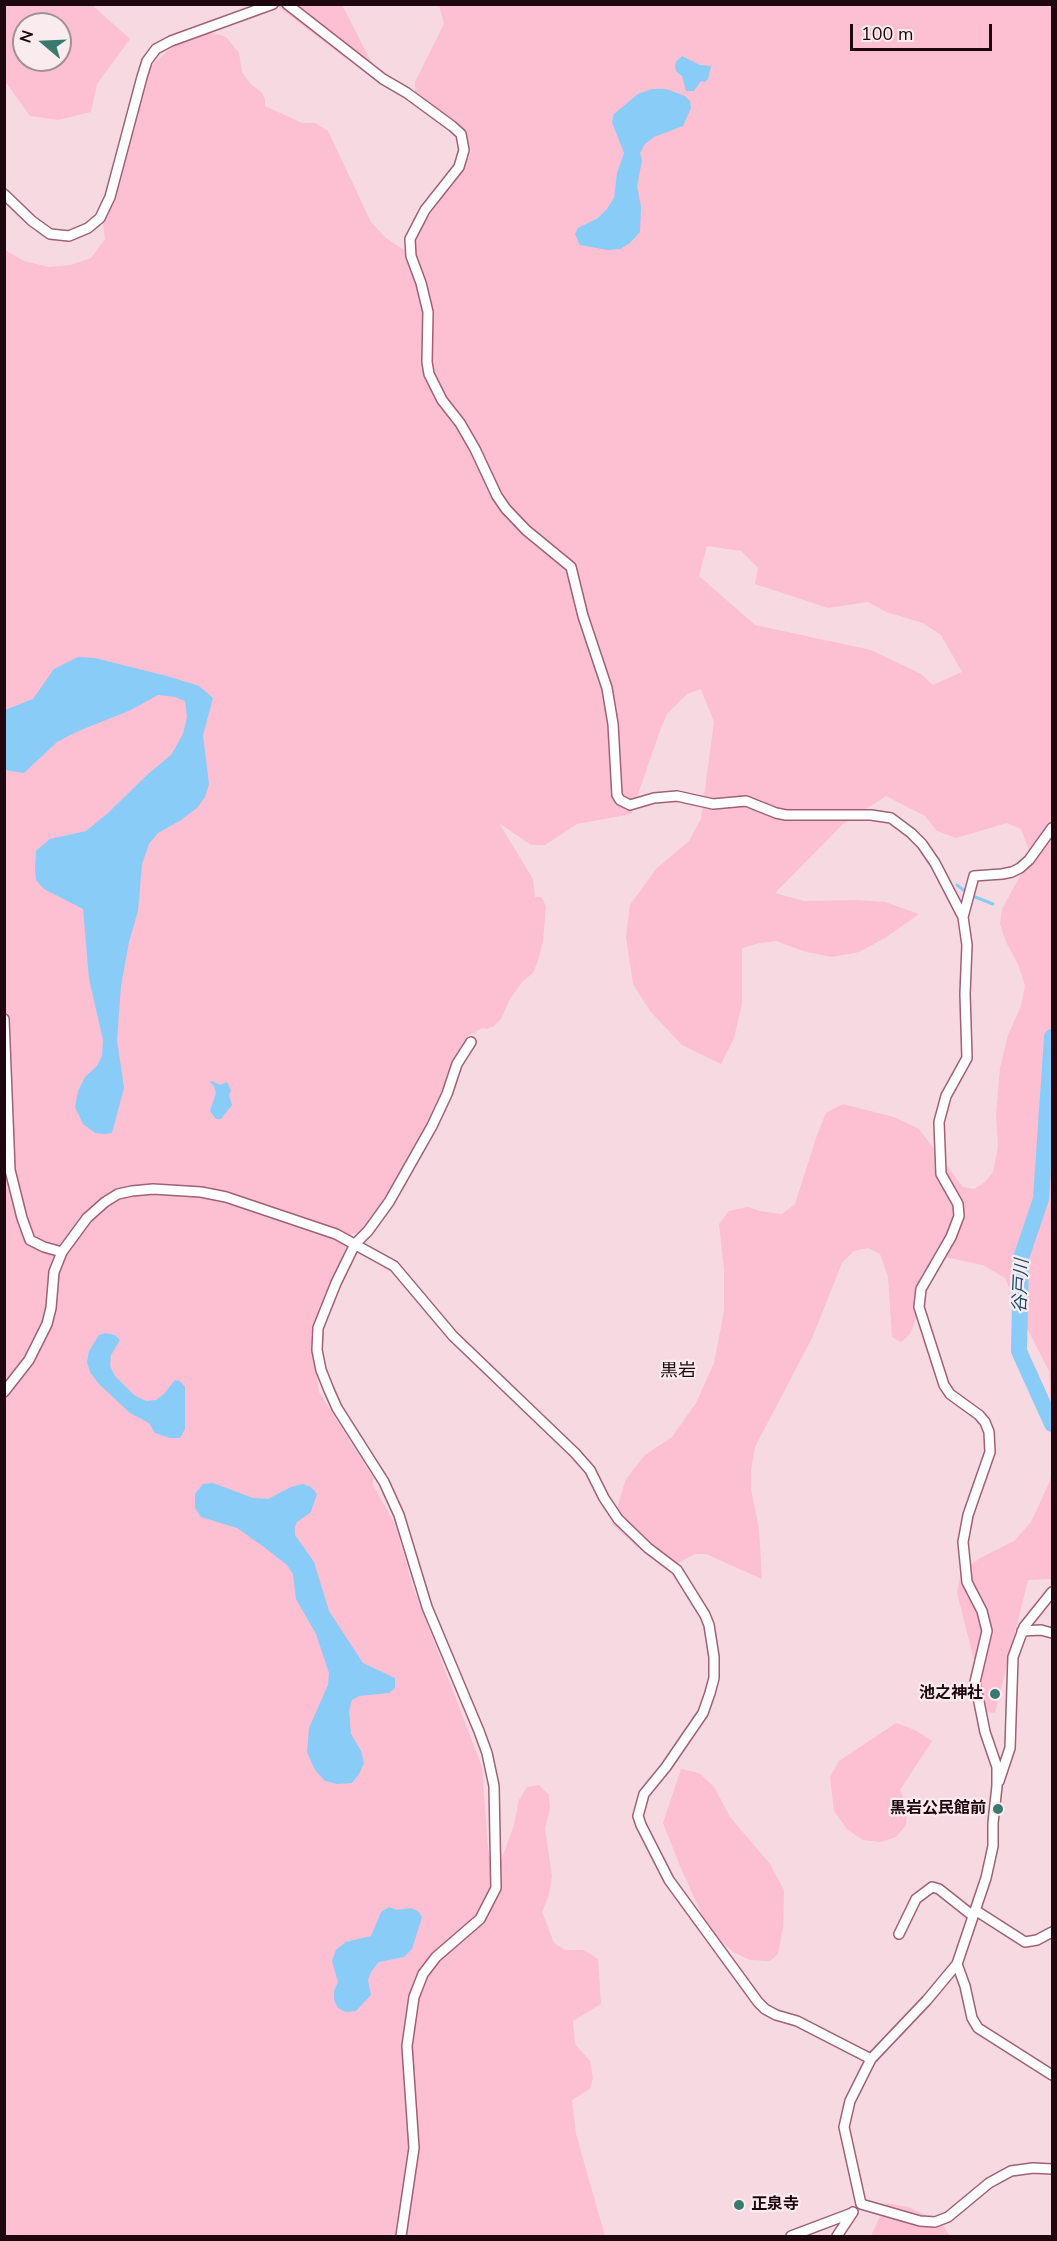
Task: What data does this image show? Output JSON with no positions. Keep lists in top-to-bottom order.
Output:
{
  "districts": ["黒岩"],
  "water": ["谷戸川"],
  "places": ["池之神社", "黒岩公民館前", "正泉寺"],
  "scale_bar": "100 m",
  "north": "left"
}
